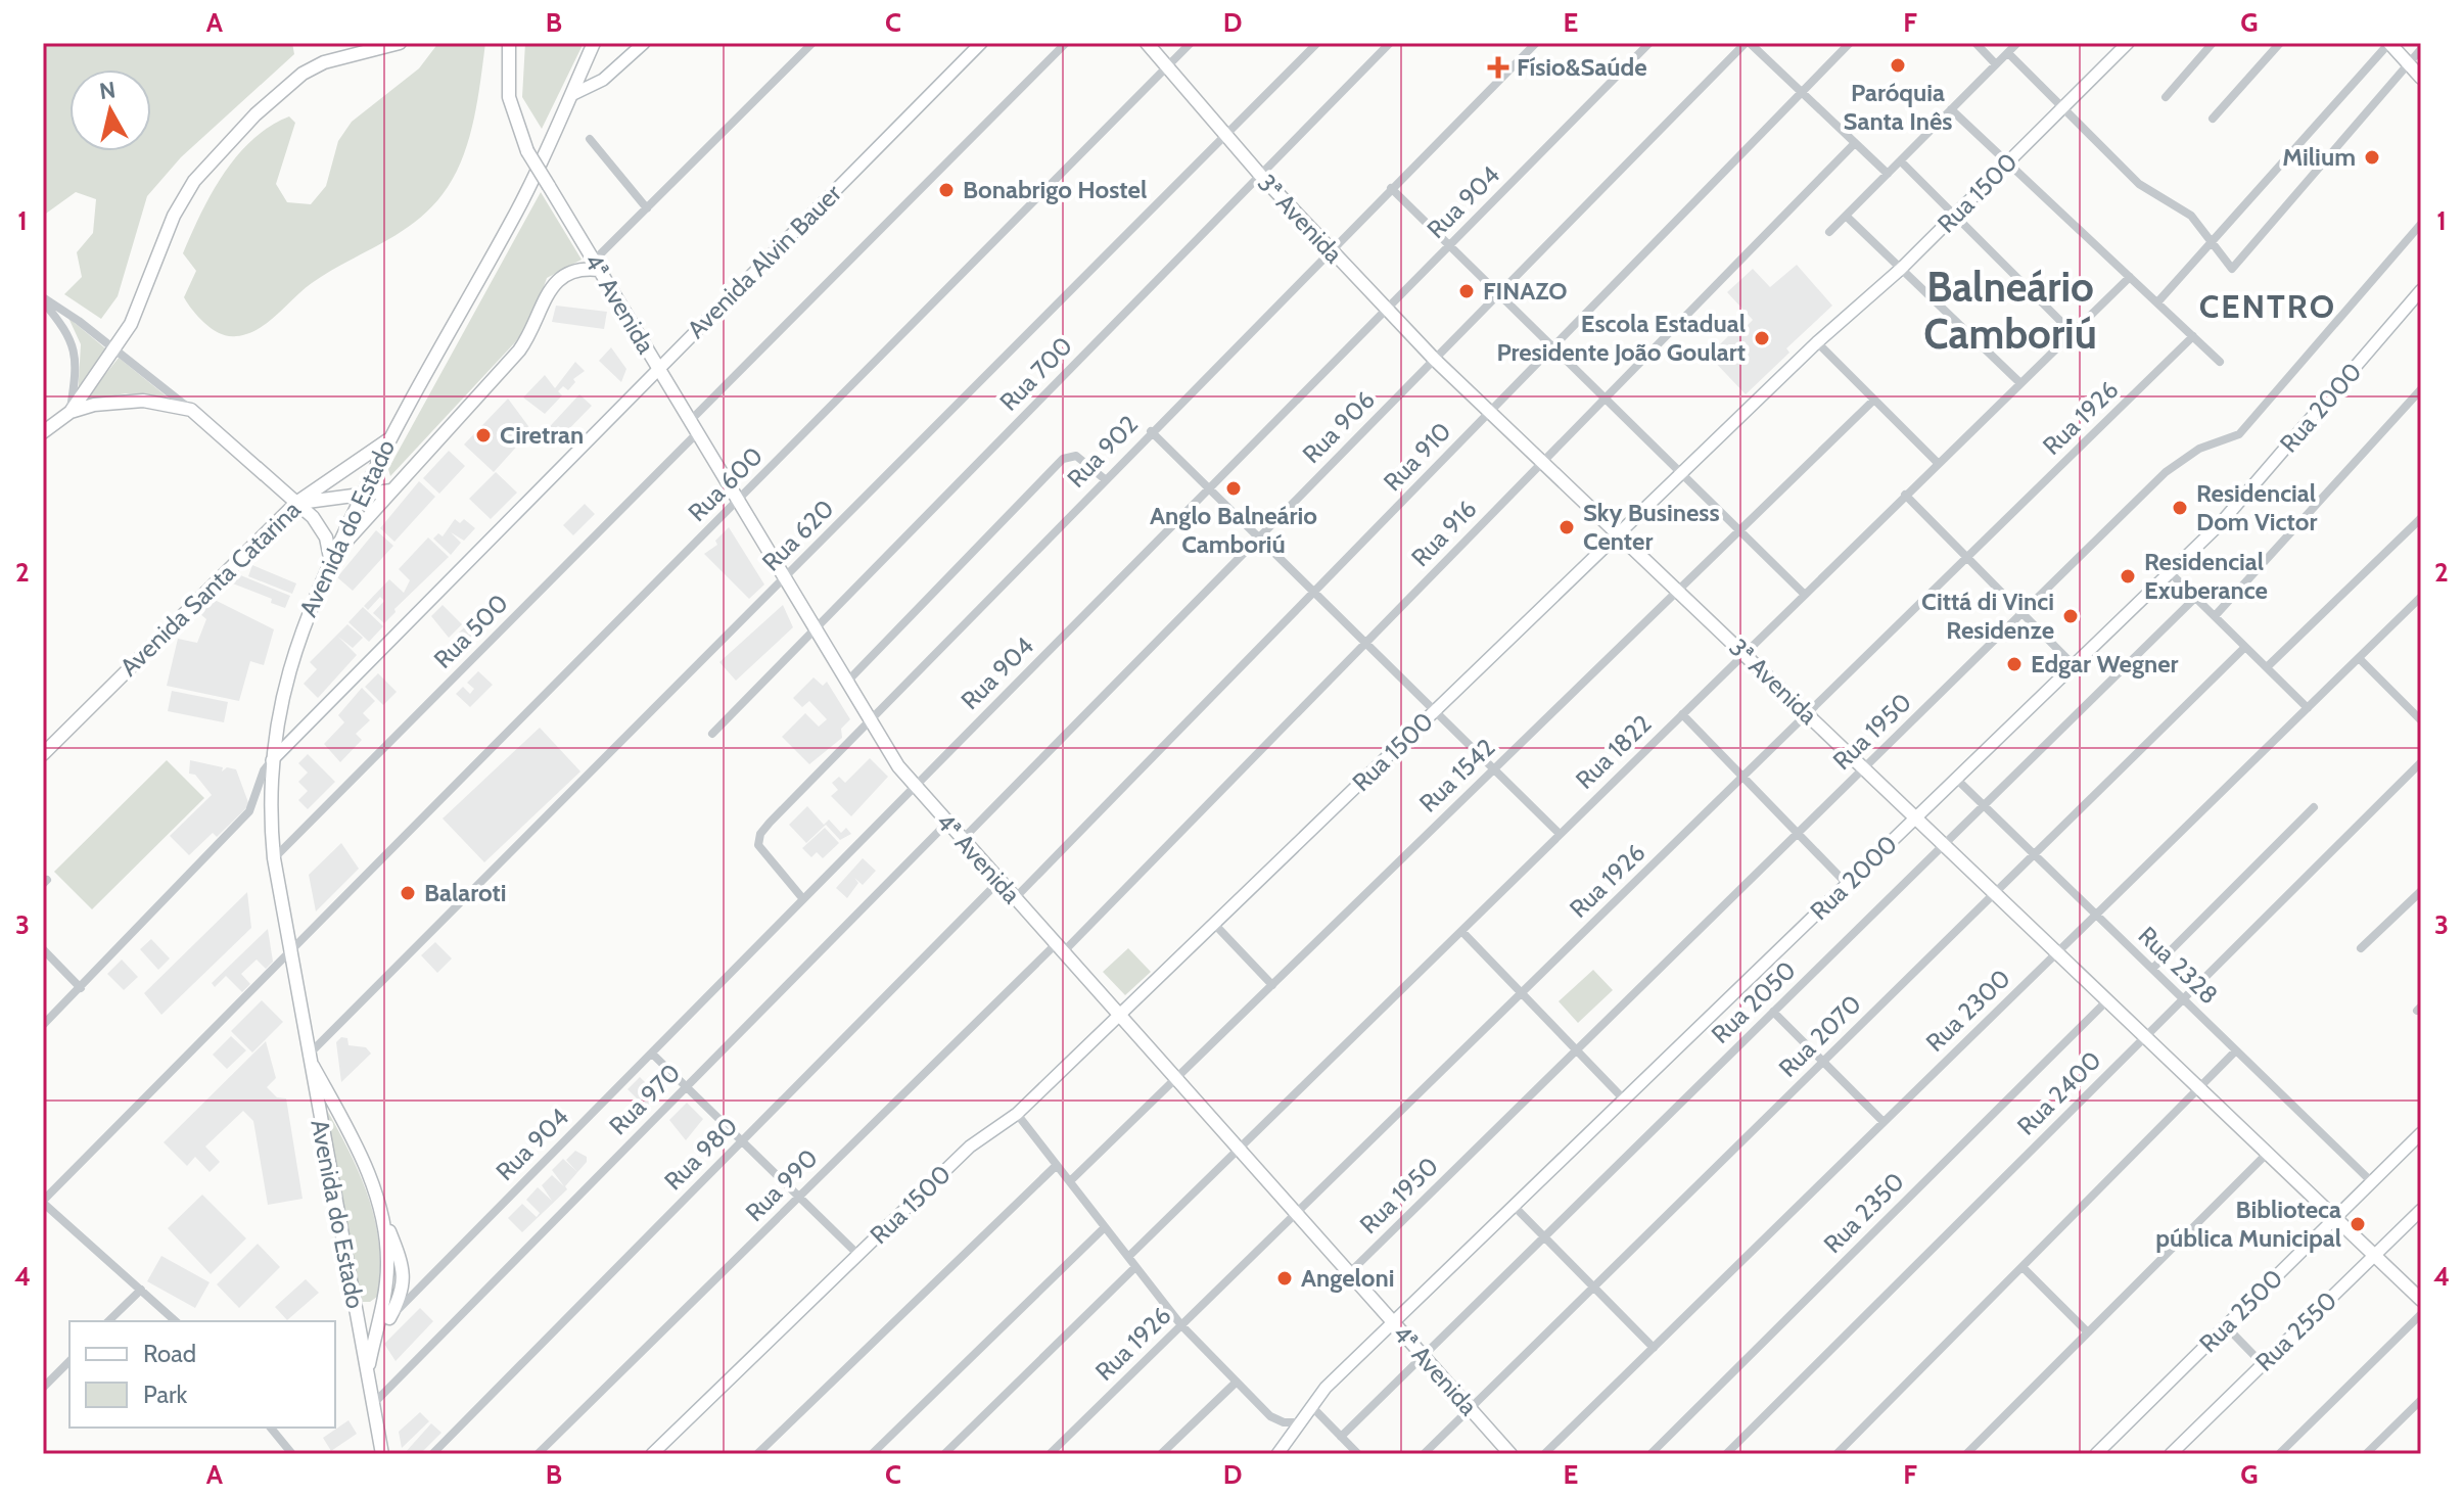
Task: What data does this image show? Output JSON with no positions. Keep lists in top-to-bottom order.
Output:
{
  "streets": {
    "main road": [
      "Rua 1500",
      "3ª Avenida",
      "Avenida Alvin Bauer",
      "4ª Avenida",
      "Rua 2000",
      "Avenida do Estado",
      "Avenida Santa Catarina",
      "Rua 2500",
      "Rua 2550"
    ],
    "street": [
      "Rua 904",
      "Rua 700",
      "Rua 1926",
      "Rua 906",
      "Rua 902",
      "Rua 910",
      "Rua 600",
      "Rua 916",
      "Rua 620",
      "Rua 500",
      "Rua 1950",
      "Rua 1822",
      "Rua 1542",
      "Rua 2328",
      "Rua 2050",
      "Rua 2300",
      "Rua 2070",
      "Rua 2400",
      "Rua 970",
      "Rua 980",
      "Rua 990",
      "Rua 2350"
    ]
  },
  "crossings": [
    ["Rua 1500", "3ª Avenida"],
    ["Rua 1500", "4ª Avenida"],
    ["Rua 904", "3ª Avenida"],
    ["Rua 904", "4ª Avenida"],
    ["Rua 904", "Rua 902"],
    ["Rua 904", "Avenida do Estado"],
    ["3ª Avenida", "Rua 700"],
    ["3ª Avenida", "Rua 2000"],
    ["3ª Avenida", "Rua 1926"],
    ["3ª Avenida", "Rua 906"],
    ["3ª Avenida", "Rua 902"],
    ["3ª Avenida", "Rua 910"],
    ["3ª Avenida", "Rua 600"],
    ["3ª Avenida", "Rua 916"],
    ["3ª Avenida", "Rua 620"],
    ["3ª Avenida", "Rua 1950"],
    ["3ª Avenida", "Rua 1822"],
    ["3ª Avenida", "Rua 1542"],
    ["3ª Avenida", "Rua 2050"],
    ["3ª Avenida", "Rua 2300"],
    ["3ª Avenida", "Rua 2070"],
    ["3ª Avenida", "Rua 2400"],
    ["3ª Avenida", "Rua 2350"],
    ["3ª Avenida", "Rua 2500"],
    ["3ª Avenida", "Rua 2550"],
    ["Avenida Alvin Bauer", "4ª Avenida"],
    ["Avenida Alvin Bauer", "Avenida do Estado"],
    ["4ª Avenida", "Rua 700"],
    ["4ª Avenida", "Rua 2000"],
    ["4ª Avenida", "Rua 1926"],
    ["4ª Avenida", "Rua 906"],
    ["4ª Avenida", "Rua 902"],
    ["4ª Avenida", "Rua 910"],
    ["4ª Avenida", "Rua 600"],
    ["4ª Avenida", "Rua 916"],
    ["4ª Avenida", "Rua 620"],
    ["4ª Avenida", "Rua 500"],
    ["4ª Avenida", "Rua 1950"],
    ["4ª Avenida", "Rua 1822"],
    ["4ª Avenida", "Rua 1542"],
    ["4ª Avenida", "Rua 2050"],
    ["4ª Avenida", "Rua 2070"],
    ["4ª Avenida", "Rua 970"],
    ["4ª Avenida", "Rua 980"],
    ["4ª Avenida", "Rua 990"],
    ["Rua 2000", "Rua 2328"],
    ["Rua 600", "Avenida do Estado"],
    ["Avenida do Estado", "Rua 620"],
    ["Avenida do Estado", "Avenida Santa Catarina"],
    ["Avenida do Estado", "Rua 500"],
    ["Avenida do Estado", "Rua 970"],
    ["Rua 916", "Rua 990"],
    ["Rua 2328", "Rua 2050"],
    ["Rua 2328", "Rua 2300"],
    ["Rua 2328", "Rua 2070"],
    ["Rua 2328", "Rua 2400"],
    ["Rua 2328", "Rua 2500"]
  ],
  "districts": ["Balneário Camboriú", "CENTRO"],
  "places": {
    "other": [
      "Paróquia Santa Inês",
      "Milium",
      "Bonabrigo Hostel",
      "FINAZO",
      "Escola Estadual Presidente João Goulart",
      "Ciretran",
      "Anglo Balneário Camboriú",
      "Residencial Dom Victor",
      "Sky Business Center",
      "Residencial Exuberance",
      "Cittá di Vinci Residenze",
      "Edgar Wegner",
      "Balaroti",
      "Biblioteca pública Municipal",
      "Angeloni"
    ],
    "health": ["Físio&Saúde"]
  },
  "legend": ["Road", "Park"],
  "north": "top",
  "grid": {
    "columns": [
      "A",
      "B",
      "C",
      "D",
      "E",
      "F",
      "G"
    ],
    "rows": [
      "1",
      "2",
      "3",
      "4"
    ]
  }
}
